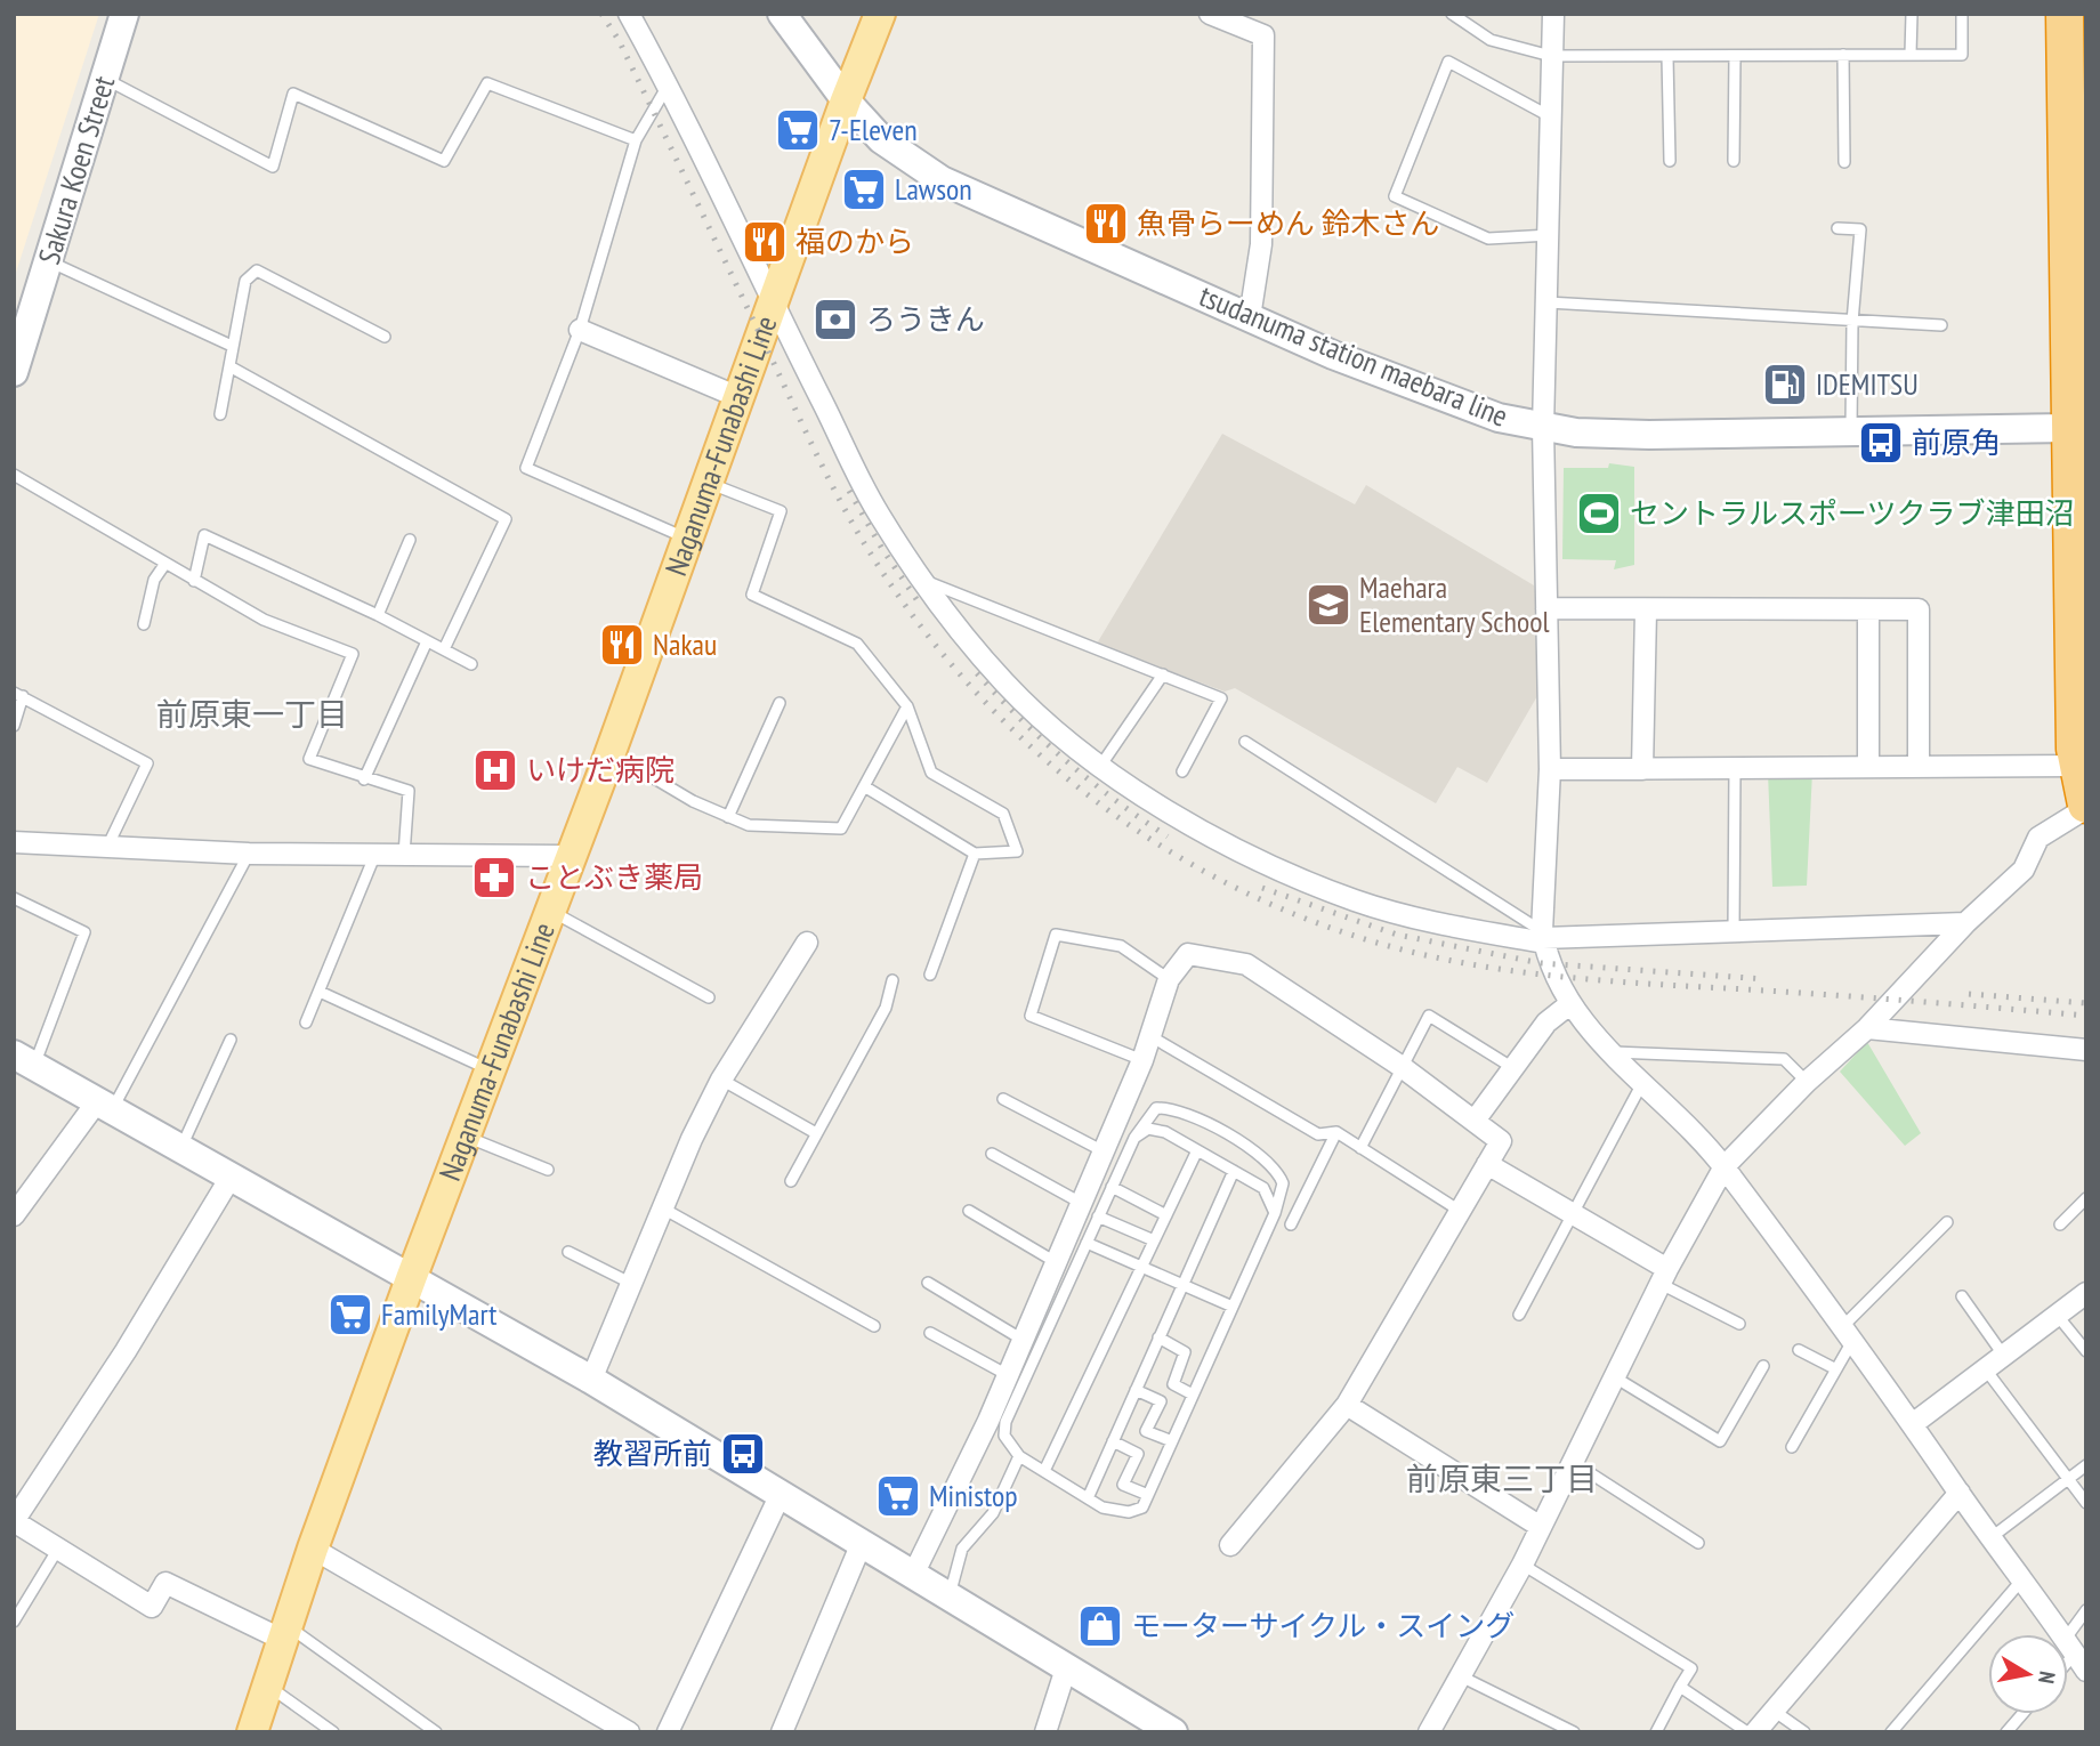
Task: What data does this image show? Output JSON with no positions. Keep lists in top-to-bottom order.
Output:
{
  "streets": {
    "main road": ["Naganuma-Funabashi Line"],
    "street": ["Sakura Koen Street", "tsudanuma station maebara line"]
  },
  "crossings": [
    ["tsudanuma station maebara line", "Naganuma-Funabashi Line"]
  ],
  "districts": ["前原東一丁目", "前原東三丁目"],
  "places": {
    "supermarket": [
      "7-Eleven",
      "Lawson",
      "FamilyMart",
      "Ministop"
    ],
    "restaurant": ["魚骨らーめん 鈴木さん", "福のから", "Nakau"],
    "bank": ["ろうきん"],
    "fuel station": ["IDEMITSU"],
    "bus stop": ["前原角", "教習所前"],
    "sports": ["セントラルスポーツクラブ津田沼"],
    "school or university": ["Maehara Elementary School"],
    "hospital": ["いけだ病院"],
    "pharmacy": ["ことぶき薬局"],
    "shop": ["モーターサイクル・スイング"]
  },
  "north": "right"
}
